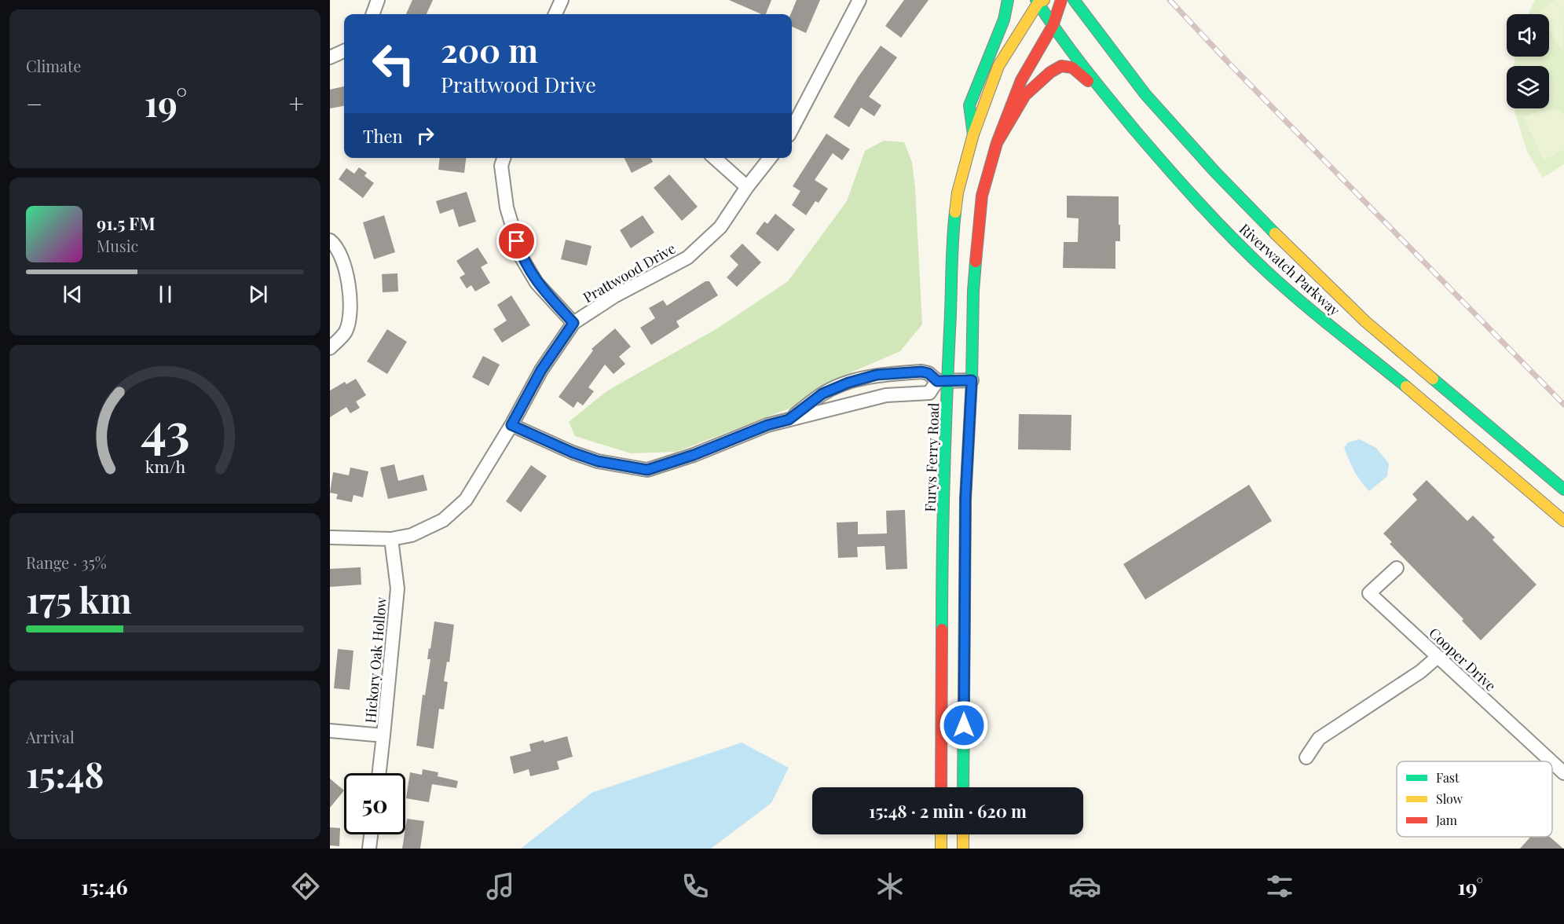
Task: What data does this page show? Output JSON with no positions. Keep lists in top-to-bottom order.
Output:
{
  "streets": {
    "main road": ["Riverwatch Parkway", "Furys Ferry Road"],
    "street": ["Prattwood Drive", "Cooper Drive", "Hickory Oak Hollow"]
  },
  "crossings": [
    ["Riverwatch Parkway", "Furys Ferry Road"],
    ["Prattwood Drive", "Hickory Oak Hollow"]
  ],
  "legend": ["Fast", "Slow", "Jam"],
  "page": {
    "tile": [
      "Climate",
      ["Range · 35%", "175 km"],
      ["Arrival", "15:48"]
    ],
    "turn": ["200 m", "Prattwood Drive"],
    "heat": ["−", "19°", "+"],
    "then": "Then",
    "song": ["91.5 FM", "Music"],
    "limit": "50",
    "trip": "15:48 · 2 min · 620 m",
    "tabs": ["15:46", "19°"],
    "gauge": ["43", "km/h"]
  }
}
